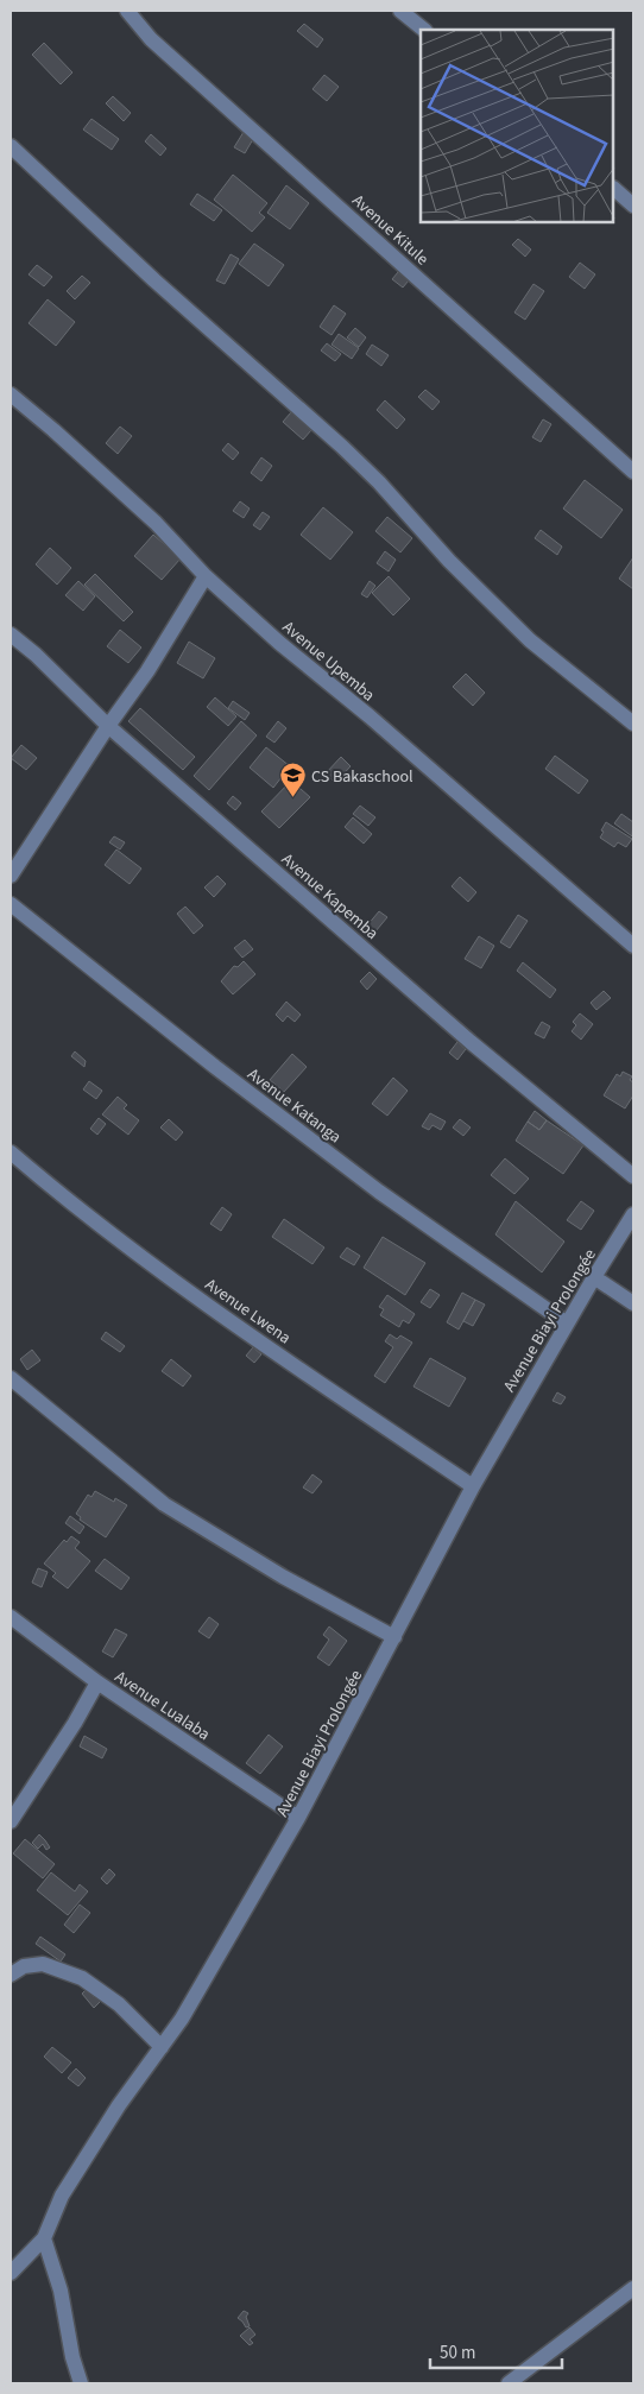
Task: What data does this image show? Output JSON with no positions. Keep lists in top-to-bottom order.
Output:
{
  "streets": {
    "street": [
      "Avenue Kitule",
      "Avenue Upemba",
      "Avenue Kapemba",
      "Avenue Katanga",
      "Avenue Lwena",
      "Avenue Biayi Prolongée",
      "Avenue Lualaba"
    ]
  },
  "crossings": [
    ["Avenue Katanga", "Avenue Biayi Prolongée"],
    ["Avenue Lwena", "Avenue Biayi Prolongée"],
    ["Avenue Biayi Prolongée", "Avenue Lualaba"]
  ],
  "places": {
    "school or university": ["CS Bakaschool"]
  },
  "scale_bar": "50 m"
}
